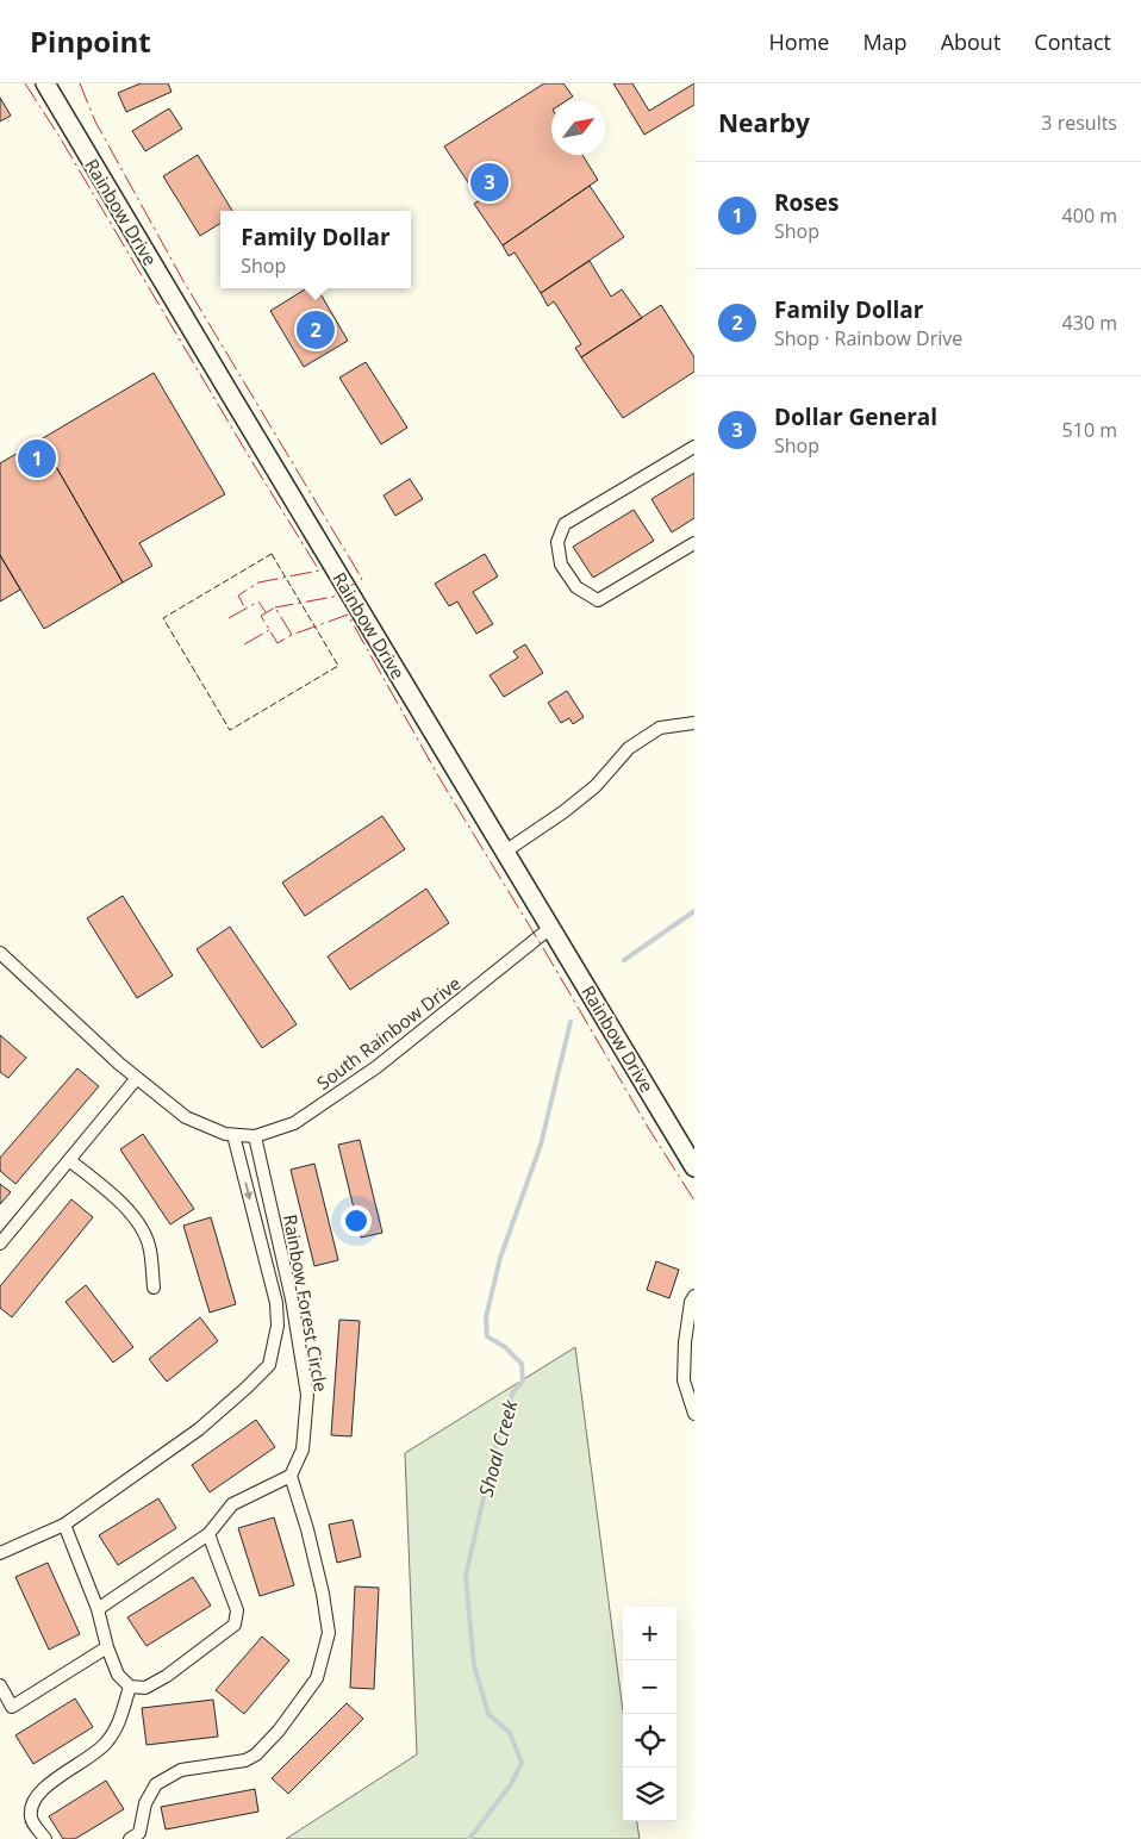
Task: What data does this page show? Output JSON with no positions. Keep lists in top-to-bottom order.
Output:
{
  "streets": {
    "street": ["Rainbow Drive", "South Rainbow Drive", "Rainbow Forest Circle"]
  },
  "crossings": [
    ["Rainbow Drive", "South Rainbow Drive"],
    ["South Rainbow Drive", "Rainbow Forest Circle"]
  ],
  "water": ["Shoal Creek"],
  "north": "top right",
  "page": {
    "header": "Pinpoint",
    "nav": [
      "Home",
      "Map",
      "About",
      "Contact"
    ],
    "heading": ["Nearby", "3 results"],
    "pins": ["3", "2", "1"],
    "list": [
      {
        "mark": "1",
        "name": "Roses",
        "note": "Shop",
        "value": "400 m"
      },
      {
        "mark": "2",
        "name": "Family Dollar",
        "note": "Shop · Rainbow Drive",
        "value": "430 m"
      },
      {
        "mark": "3",
        "name": "Dollar General",
        "note": "Shop",
        "value": "510 m"
      }
    ],
    "popup": ["Family Dollar", "Shop"],
    "map_buttons": ["+", "−"]
  }
}
